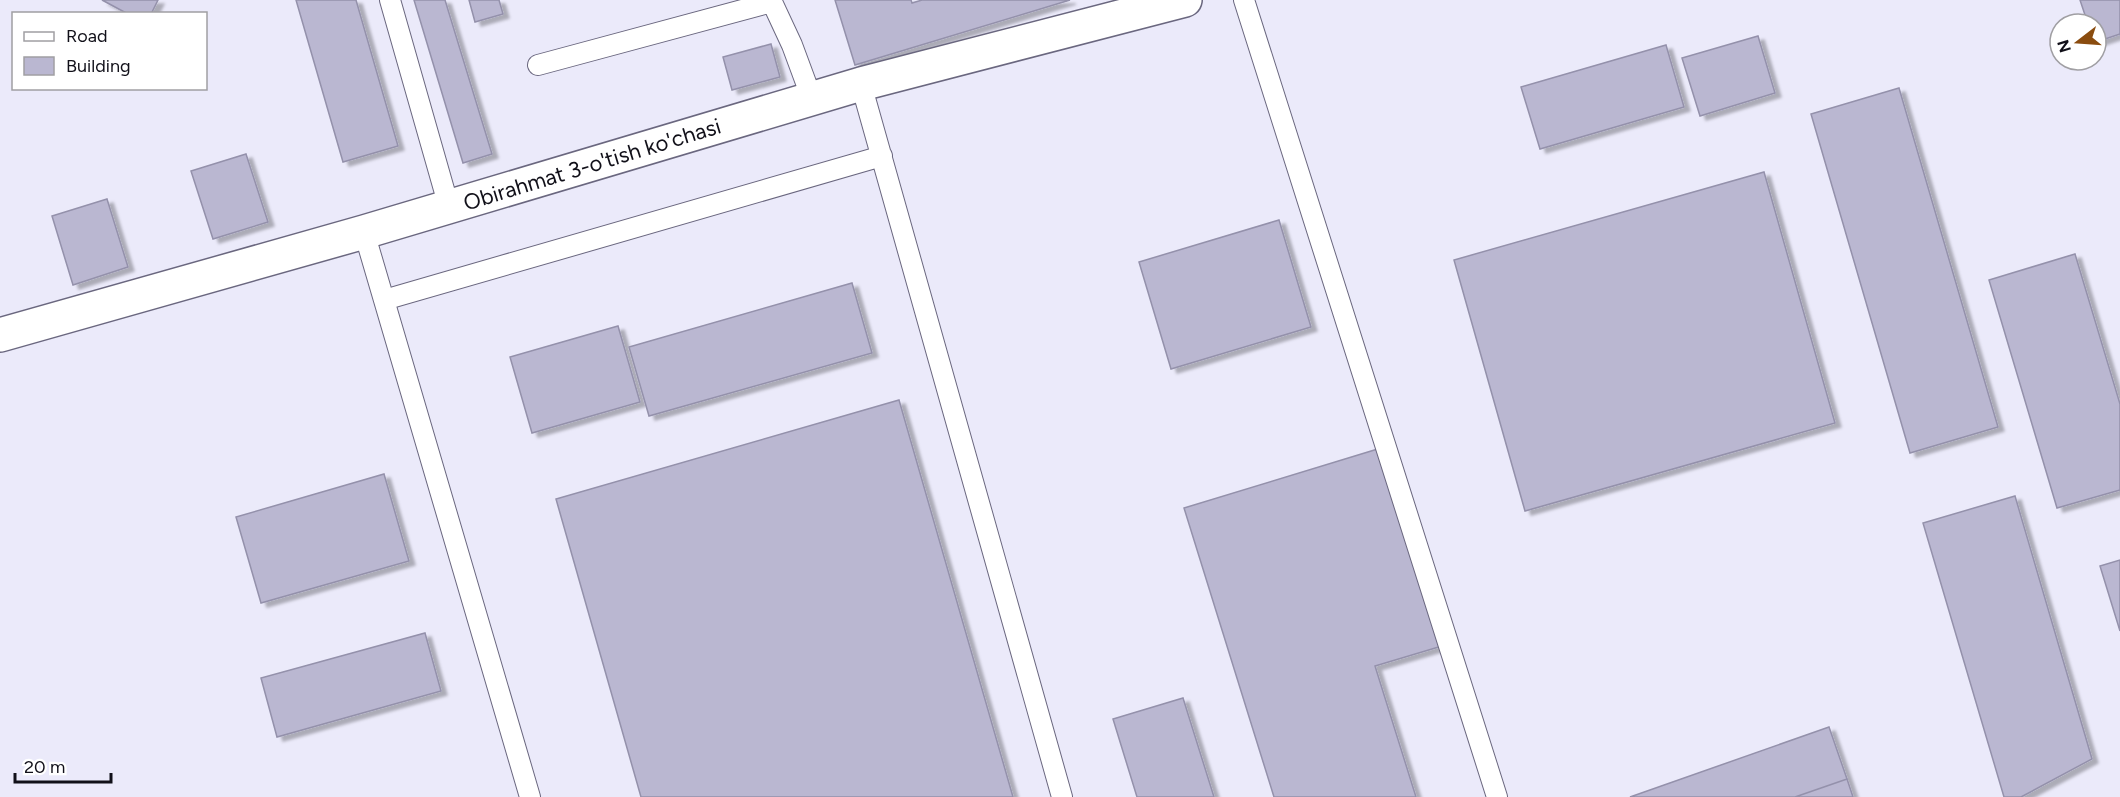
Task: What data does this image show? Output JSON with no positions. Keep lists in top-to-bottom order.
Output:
{
  "streets": {
    "street": ["Obirahmat 3-o'tish ko'chasi"]
  },
  "legend": ["Road", "Building"],
  "scale_bar": "20 m",
  "north": "left"
}
